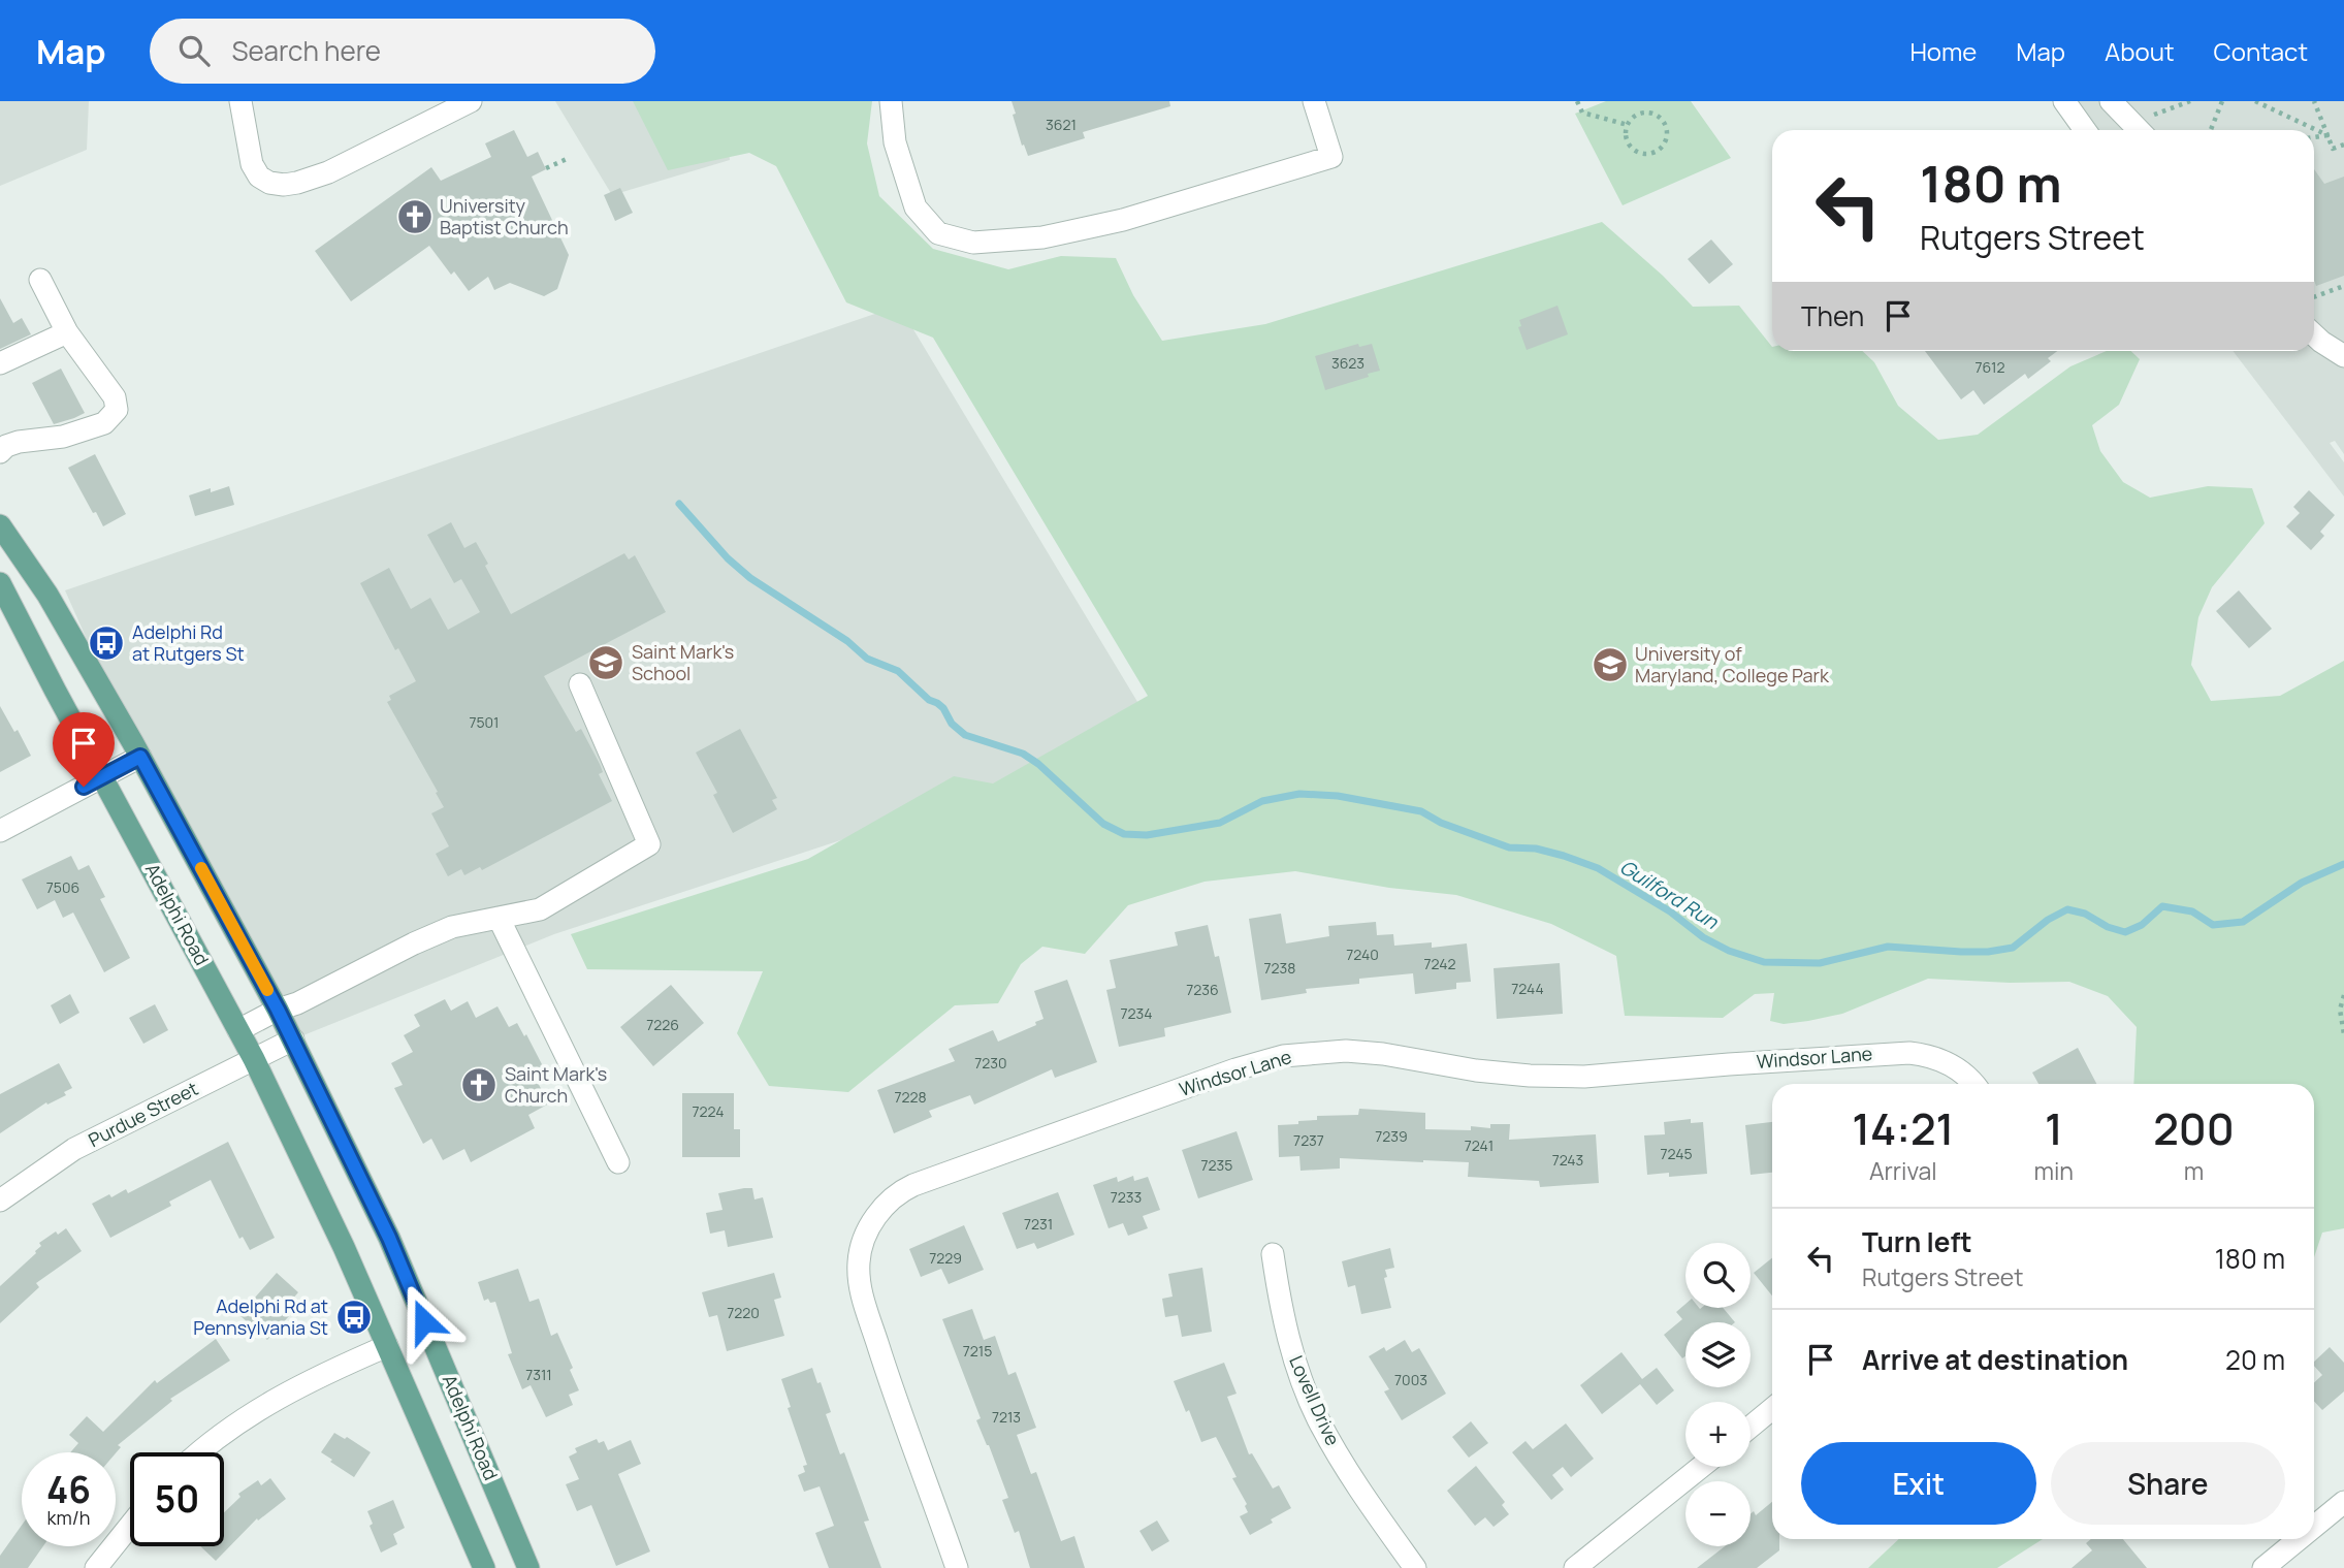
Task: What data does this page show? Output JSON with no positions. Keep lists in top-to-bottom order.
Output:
{
  "streets": {
    "main road": ["Adelphi Road"],
    "street": ["Windsor Lane", "Purdue Street", "Lovell Drive"]
  },
  "crossings": [
    ["Adelphi Road", "Purdue Street"]
  ],
  "water": ["Guilford Run"],
  "places": {
    "church": ["University Baptist Church", "Saint Mark's Church"],
    "bus stop": ["Adelphi Rd at Rutgers St", "Adelphi Rd at Pennsylvania St"],
    "school or university": ["Saint Mark's School", "University of Maryland, College Park"]
  },
  "house_numbers": [
    "3621",
    "3623",
    "7612",
    "7501",
    "7506",
    "7240",
    "7242",
    "7238",
    "7244",
    "7236",
    "7234",
    "7226",
    "7230",
    "7228",
    "7224",
    "7239",
    "7237",
    "7241",
    "7245",
    "7243",
    "7235",
    "7233",
    "7231",
    "7229",
    "7220",
    "7215",
    "7311",
    "7003",
    "7213"
  ],
  "page": {
    "header": "Map",
    "search": "Search here",
    "nav": [
      "Home",
      "Map",
      "About",
      "Contact"
    ],
    "turn": ["180 m", "Rutgers Street"],
    "then": "Then",
    "eta": [
      "14:21",
      "Arrival",
      "1",
      "min",
      "200",
      "m"
    ],
    "list": [
      {
        "name": "Turn left",
        "note": "Rutgers Street",
        "value": "180 m"
      },
      {
        "name": "Arrive at destination",
        "value": "20 m"
      }
    ],
    "map_buttons": ["+", "−"],
    "buttons": ["Exit", "Share"],
    "speed": "46 km/h",
    "limit": "50"
  }
}
